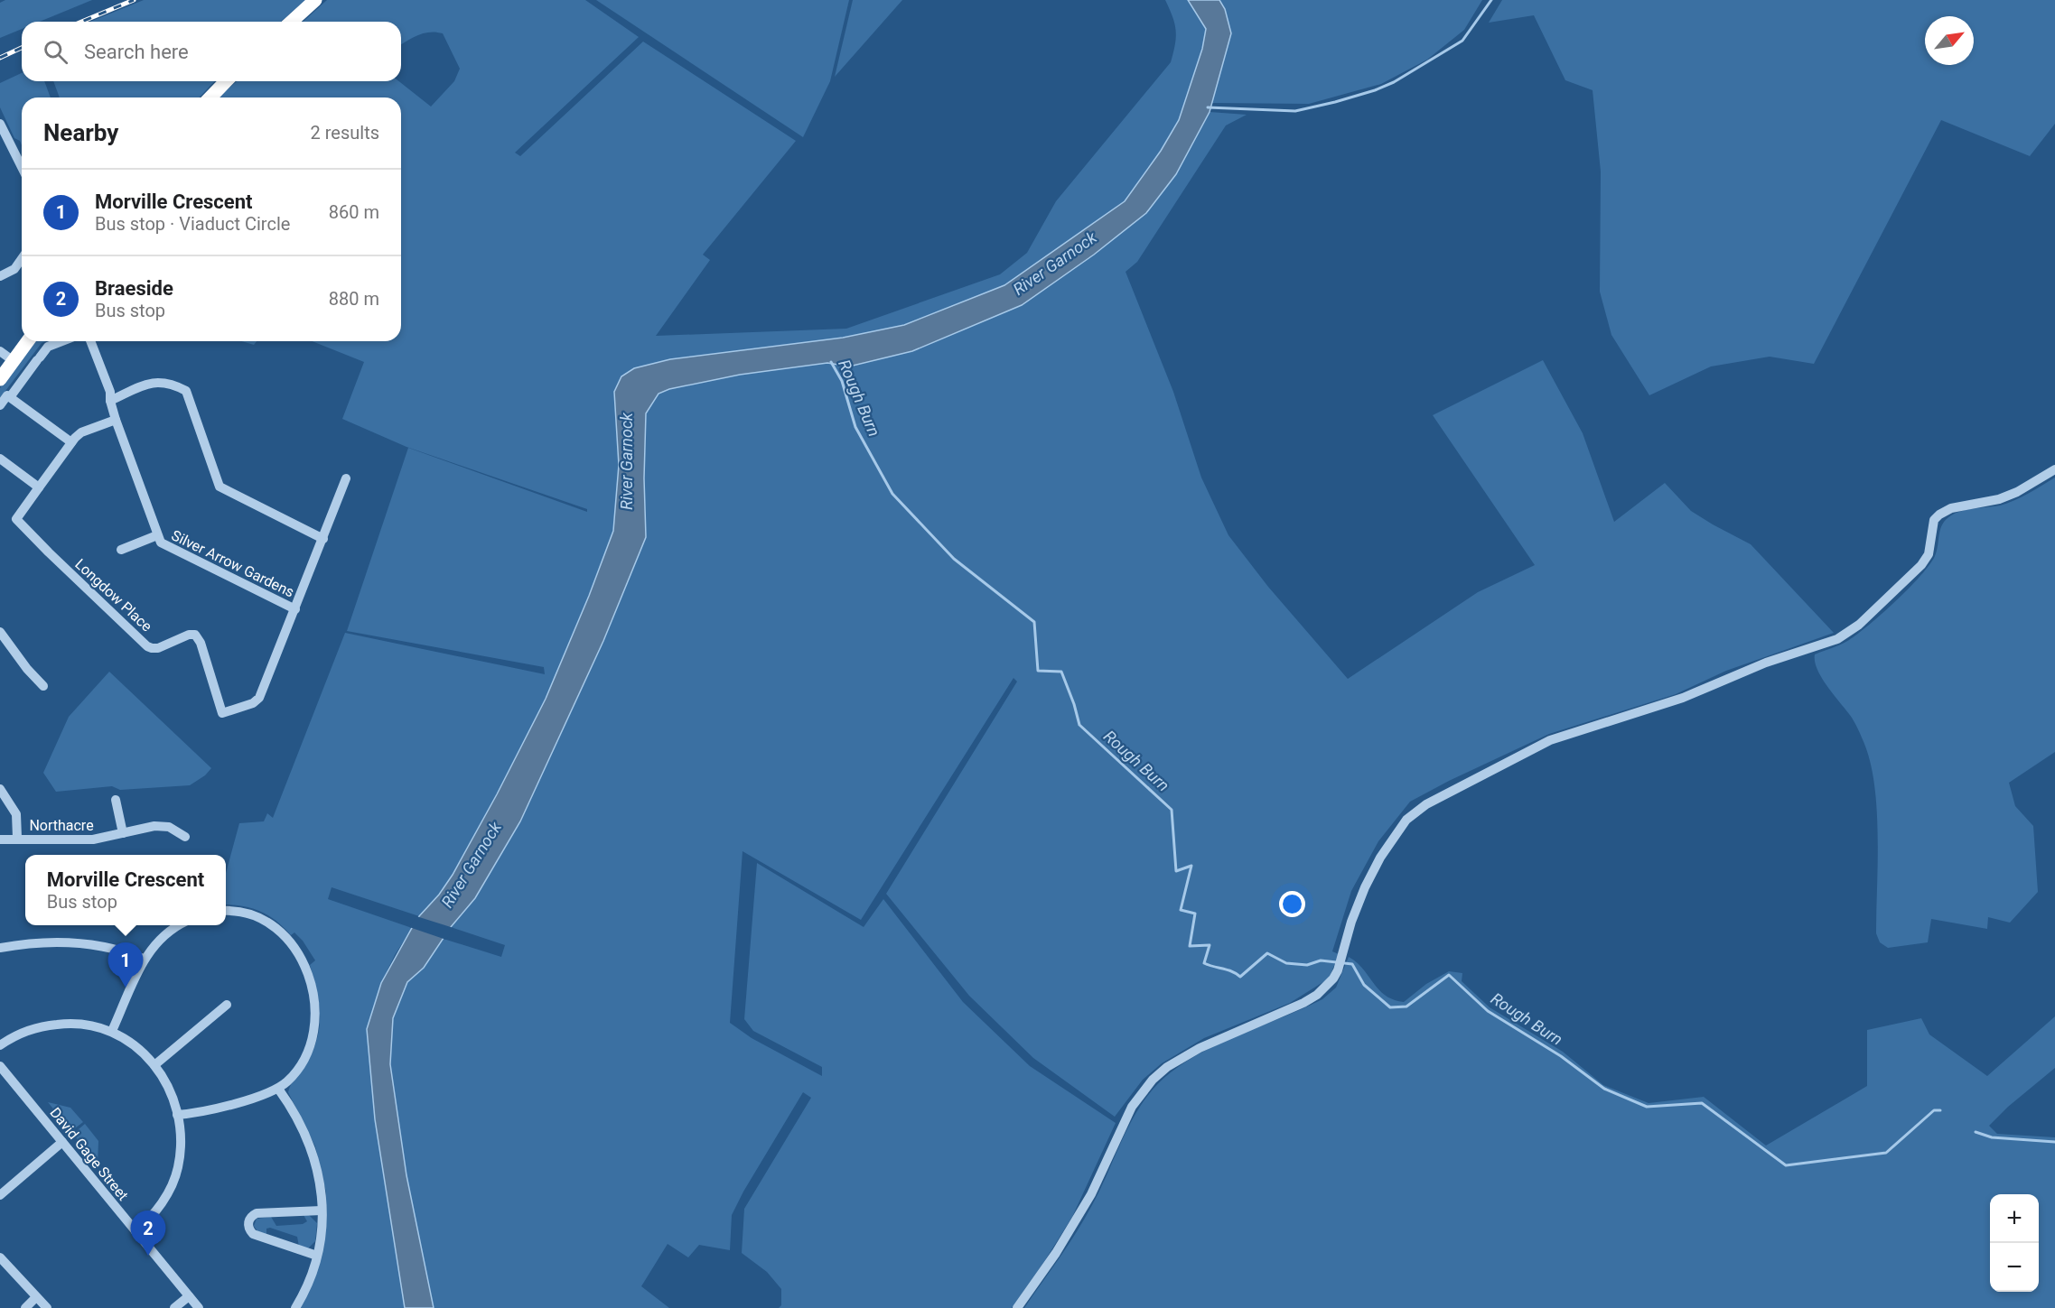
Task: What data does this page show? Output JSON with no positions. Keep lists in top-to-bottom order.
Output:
{
  "streets": {
    "street": [
      "Silver Arrow Gardens",
      "Longdow Place",
      "Northacre",
      "David Gage Street"
    ]
  },
  "crossings": [
    ["Silver Arrow Gardens", "Longdow Place"]
  ],
  "water": ["River Garnock", "Rough Burn"],
  "north": "top right",
  "page": {
    "search": "Search here",
    "heading": ["Nearby", "2 results"],
    "list": [
      {
        "mark": "1",
        "name": "Morville Crescent",
        "note": "Bus stop · Viaduct Circle",
        "value": "860 m"
      },
      {
        "mark": "2",
        "name": "Braeside",
        "note": "Bus stop",
        "value": "880 m"
      }
    ],
    "popup": ["Morville Crescent", "Bus stop"],
    "pins": ["1", "2"],
    "map_buttons": ["+", "−"]
  }
}
